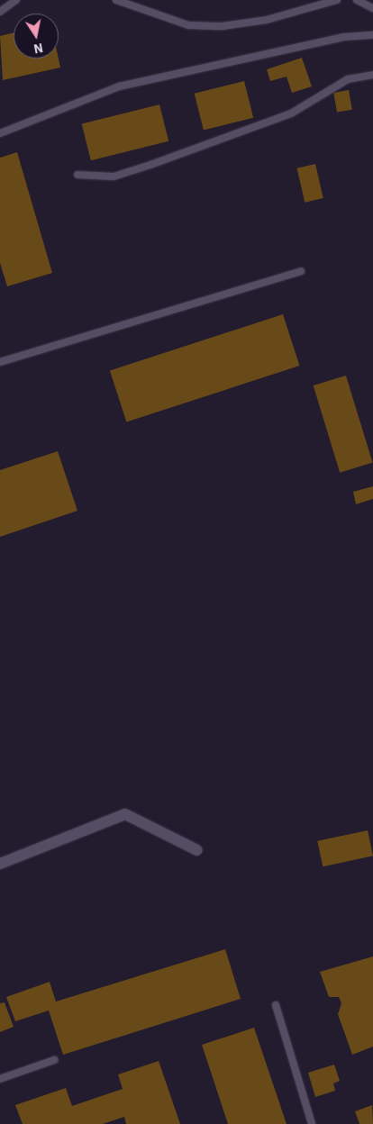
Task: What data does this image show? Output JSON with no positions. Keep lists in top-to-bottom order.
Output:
{
  "north": "bottom"
}
